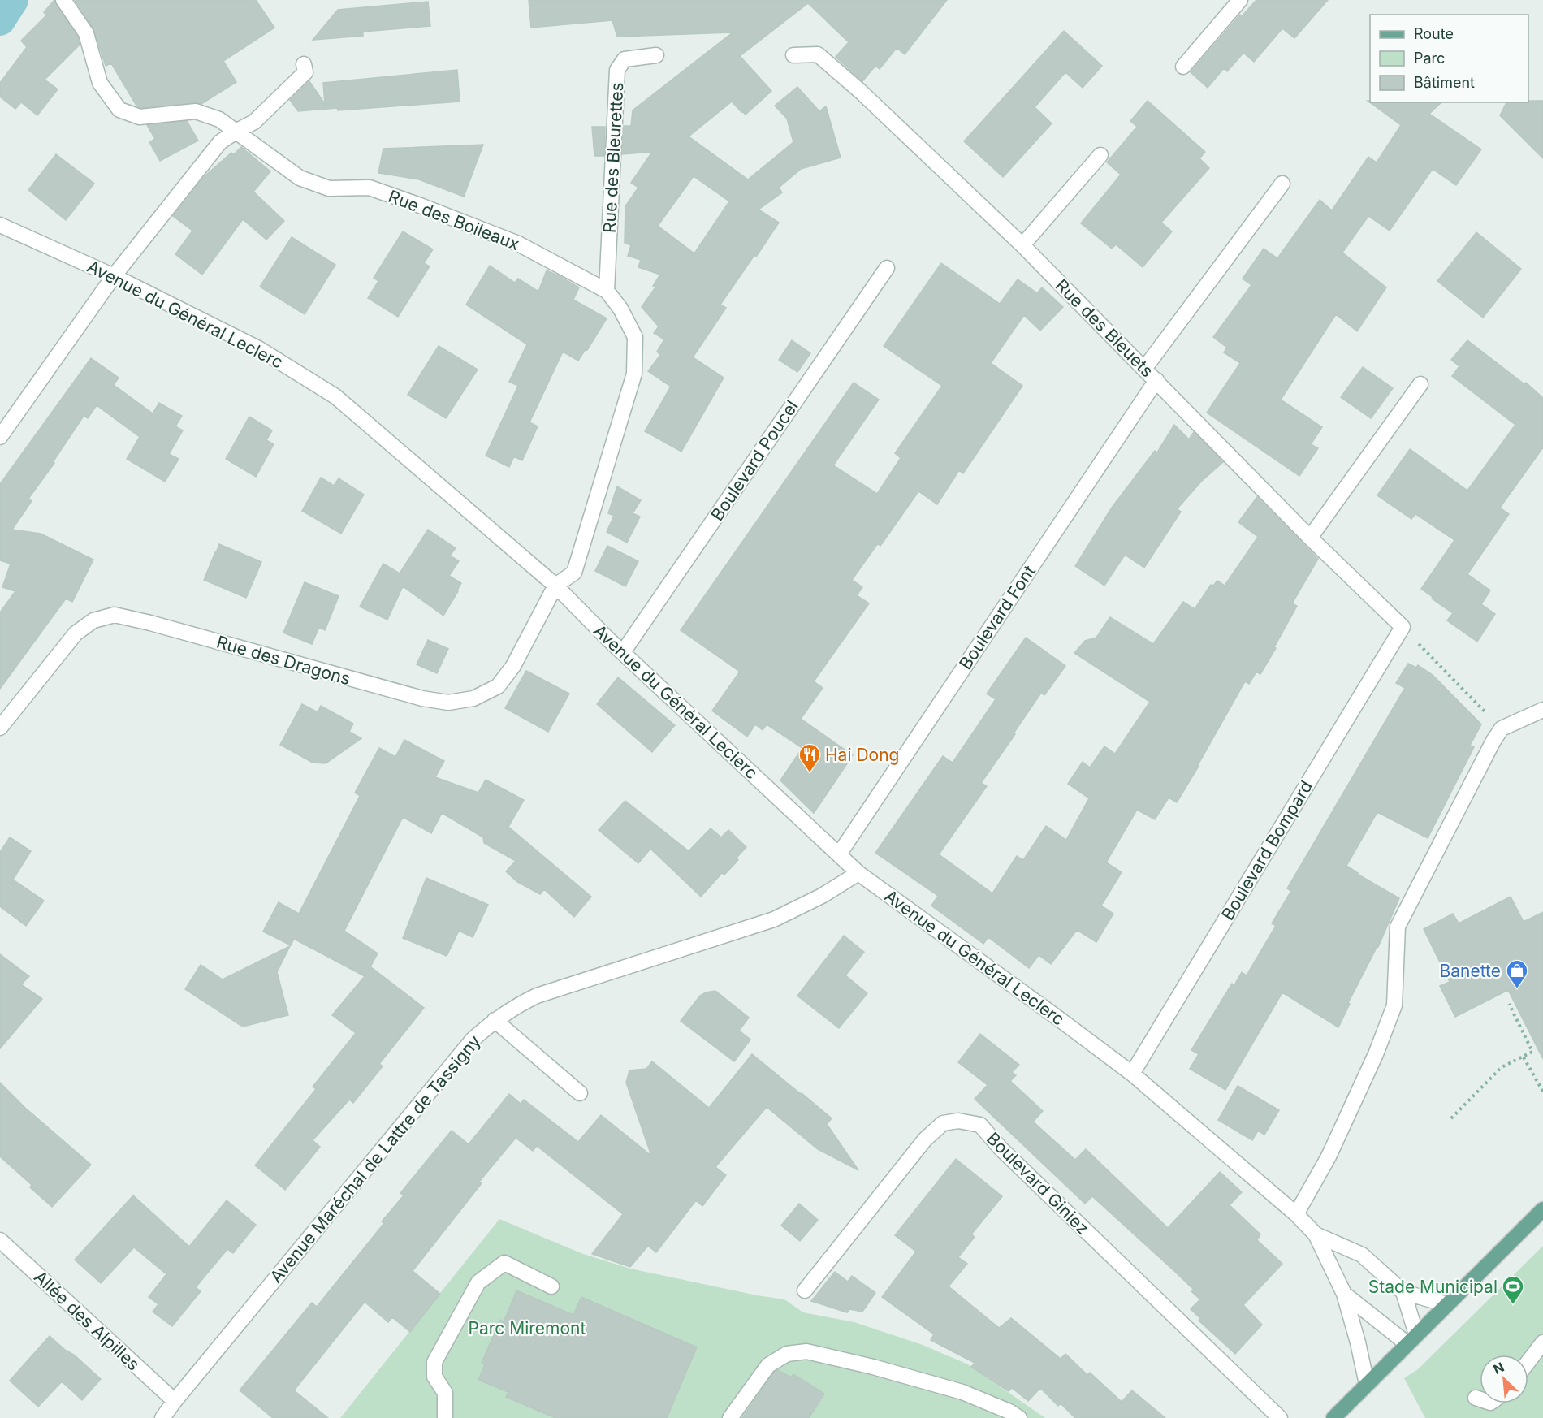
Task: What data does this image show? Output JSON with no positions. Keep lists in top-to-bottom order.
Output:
{
  "streets": {
    "street": [
      "Rue des Bleurettes",
      "Rue des Boileaux",
      "Avenue du Général Leclerc",
      "Rue des Bleuets",
      "Boulevard Poucel",
      "Boulevard Font",
      "Rue des Dragons",
      "Boulevard Bompard",
      "Avenue Maréchal de Lattre de Tassigny",
      "Boulevard Giniez",
      "Allée des Alpilles"
    ]
  },
  "crossings": [
    ["Rue des Bleurettes", "Rue des Boileaux"],
    ["Rue des Boileaux", "Avenue du Général Leclerc"],
    ["Rue des Boileaux", "Rue des Dragons"],
    ["Avenue du Général Leclerc", "Boulevard Poucel"],
    ["Avenue du Général Leclerc", "Boulevard Font"],
    ["Avenue du Général Leclerc", "Rue des Dragons"],
    ["Avenue du Général Leclerc", "Boulevard Bompard"],
    ["Avenue du Général Leclerc", "Avenue Maréchal de Lattre de Tassigny"],
    ["Rue des Bleuets", "Boulevard Font"],
    ["Rue des Bleuets", "Boulevard Bompard"],
    ["Avenue Maréchal de Lattre de Tassigny", "Allée des Alpilles"]
  ],
  "parks": ["Parc Miremont"],
  "places": {
    "restaurant": ["Hai Dong"],
    "shop": ["Banette"],
    "sports": ["Stade Municipal"]
  },
  "legend": ["Route", "Parc", "Bâtiment"],
  "north": "top left"
}
